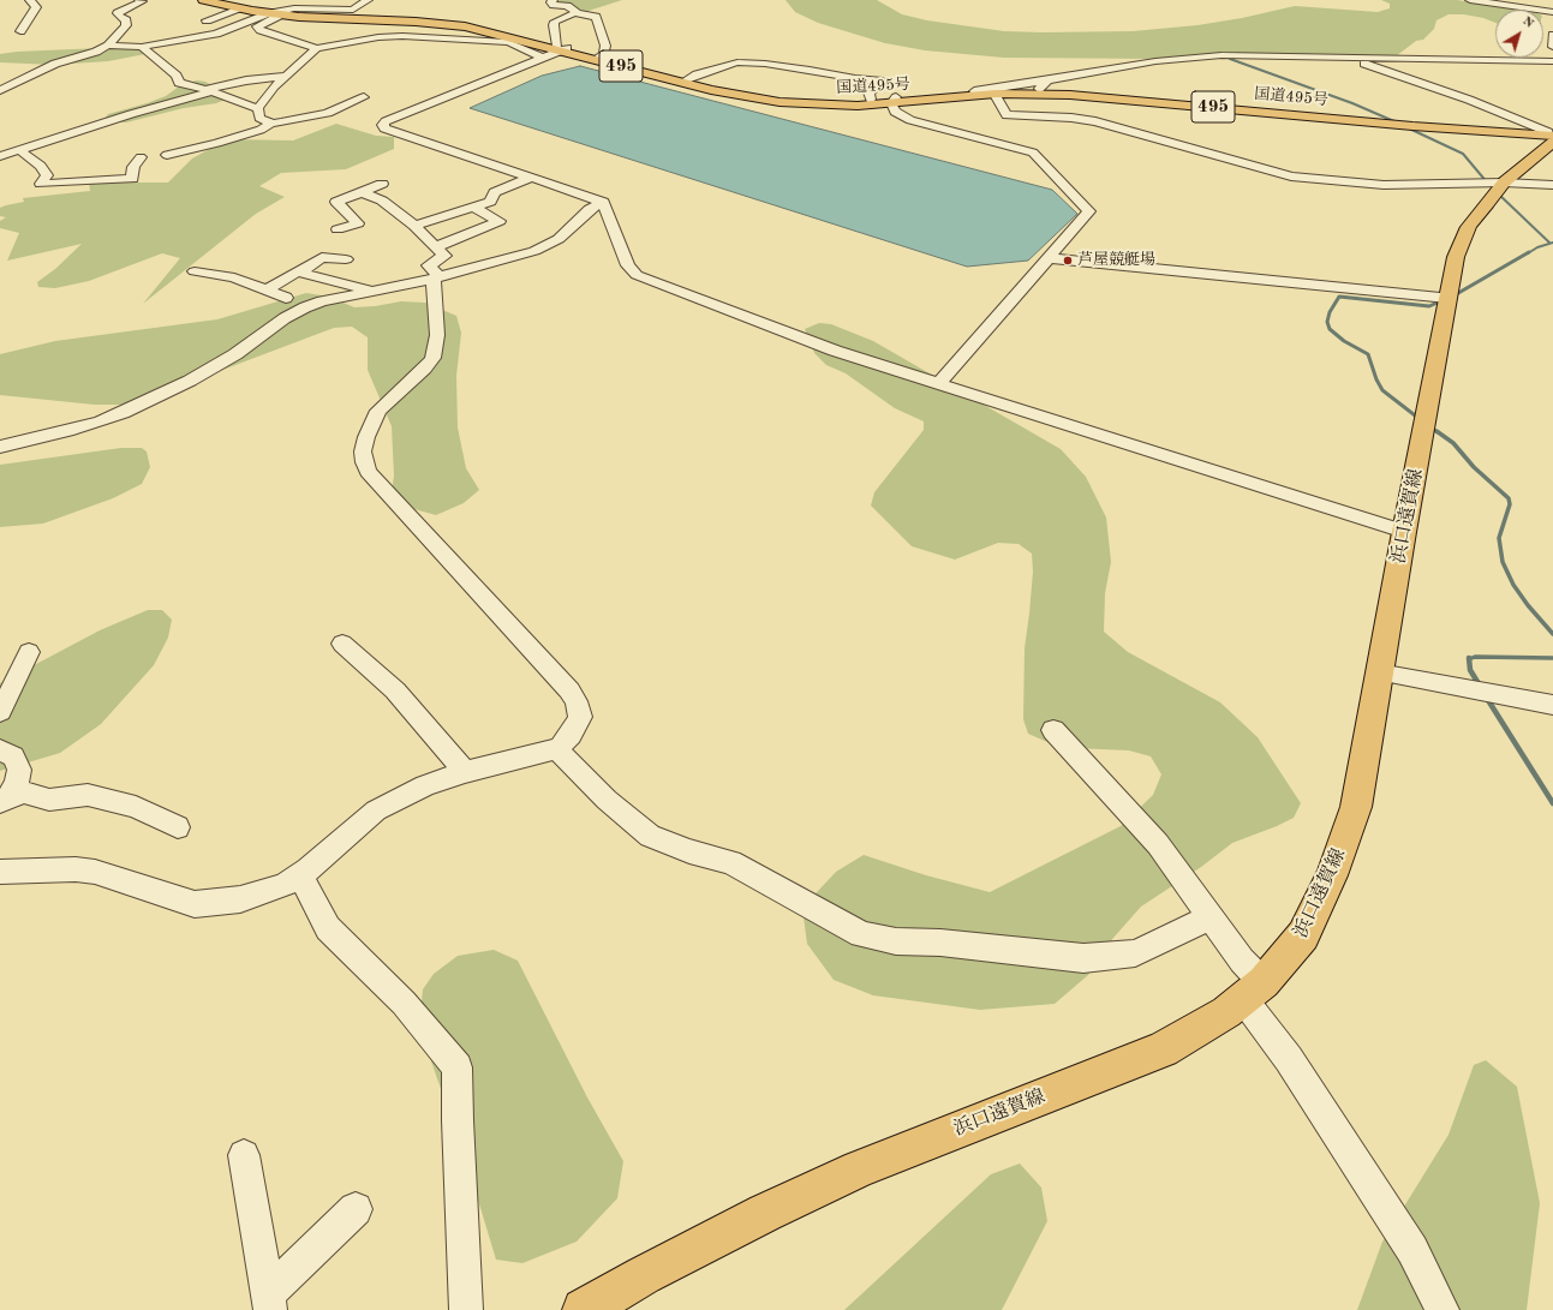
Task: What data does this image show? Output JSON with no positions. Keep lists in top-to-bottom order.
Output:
{
  "streets": {
    "main road": ["495", "国道495号", "浜口遠賀線"]
  },
  "crossings": [
    ["国道495号", "浜口遠賀線"]
  ],
  "places": ["芦屋競艇場"],
  "north": "top right"
}
